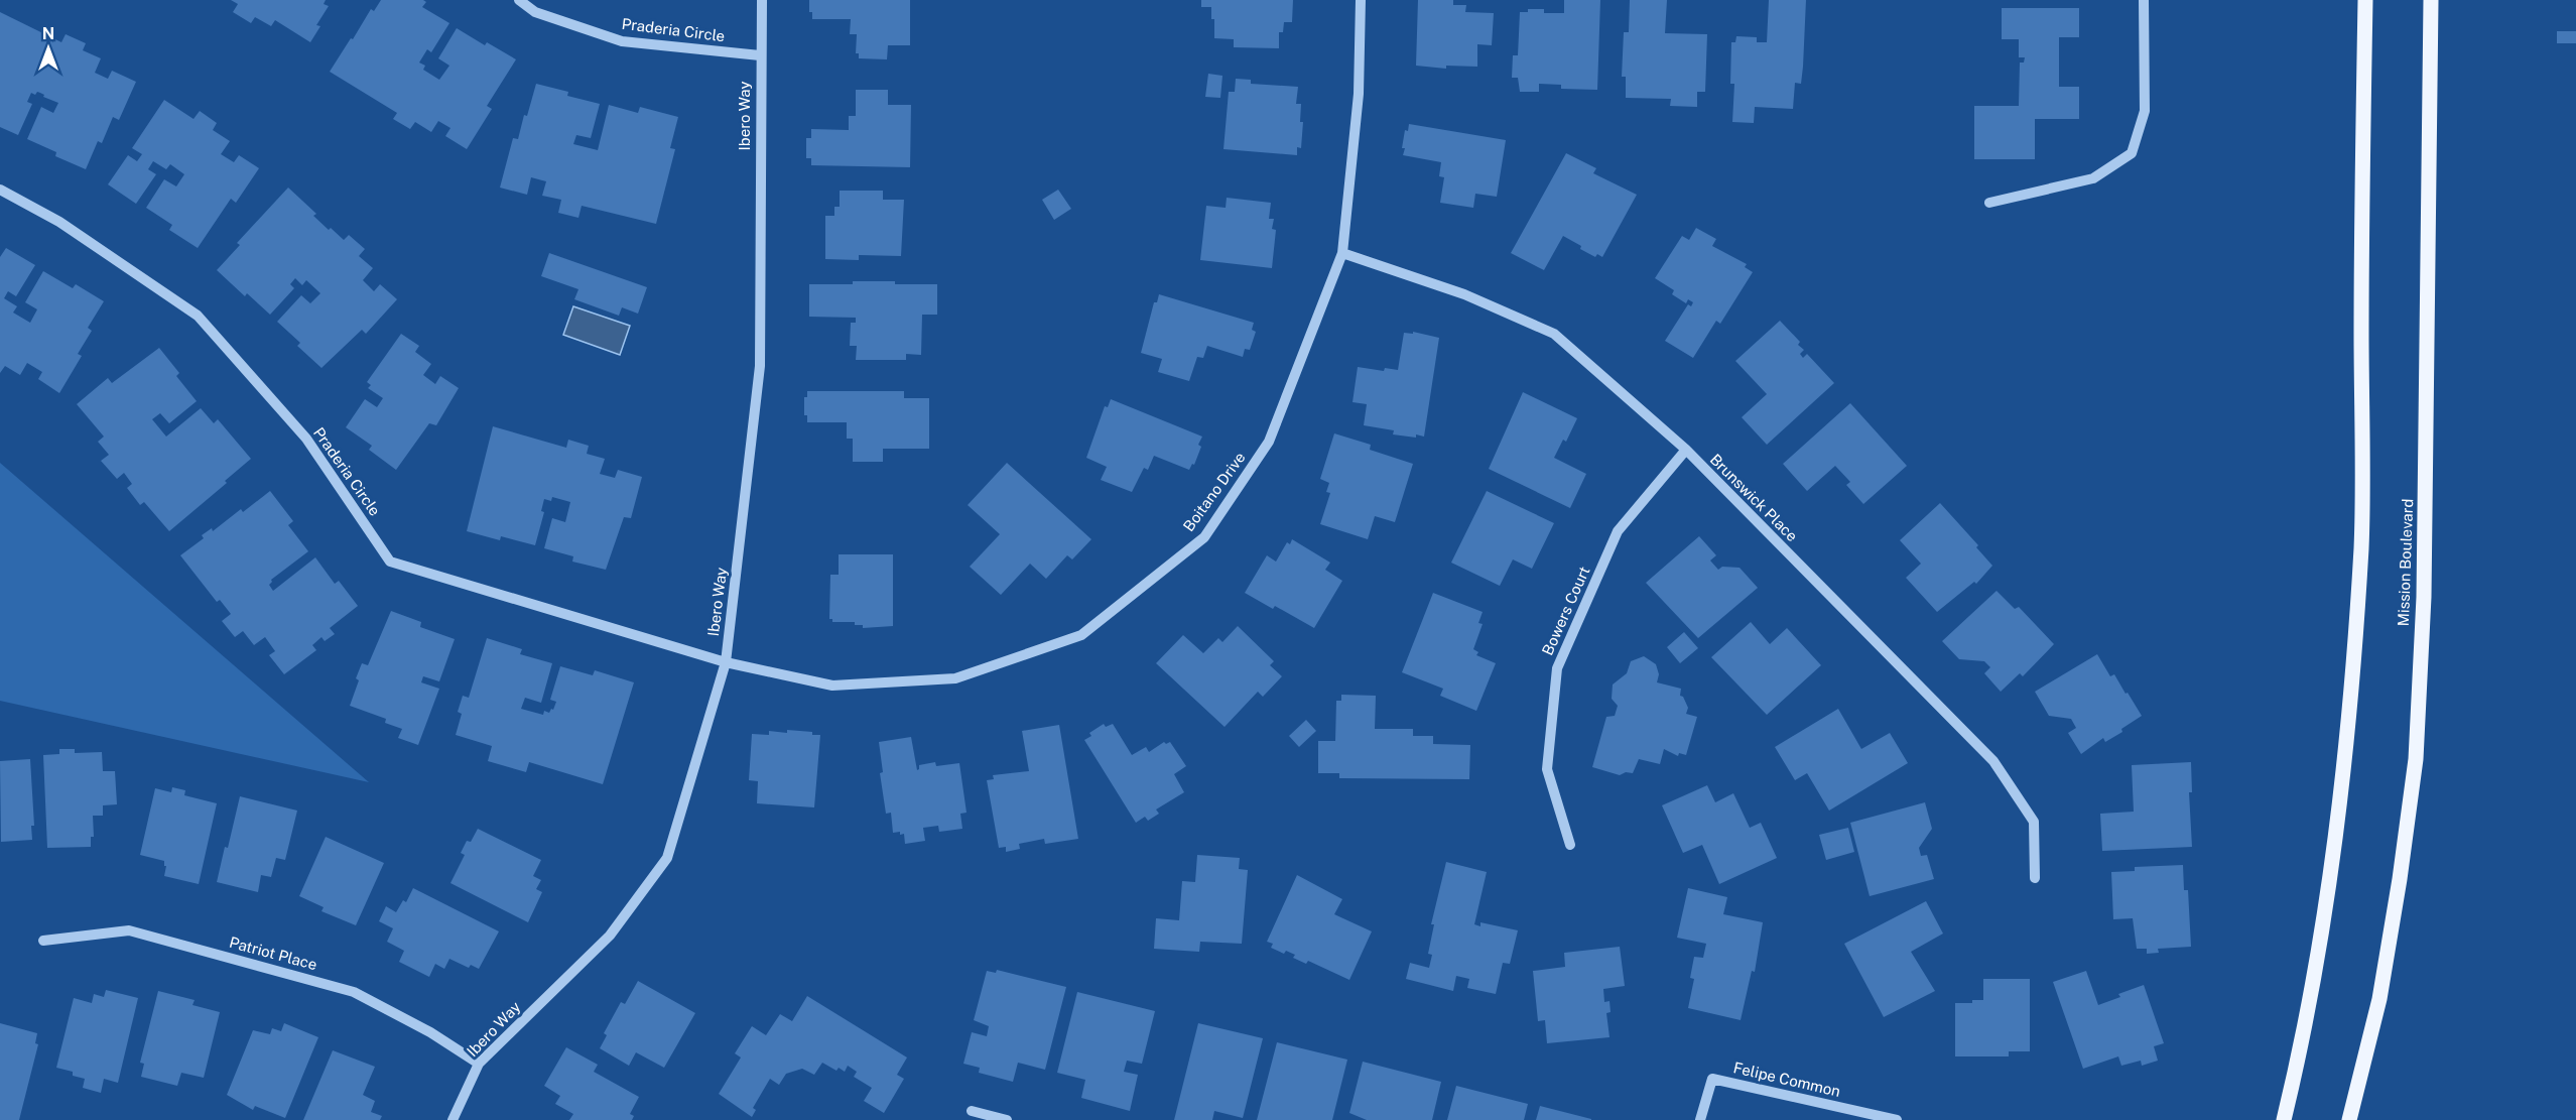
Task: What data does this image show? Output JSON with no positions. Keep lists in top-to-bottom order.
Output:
{
  "streets": {
    "main road": ["Mission Boulevard"],
    "street": [
      "Praderia Circle",
      "Ibero Way",
      "Boitano Drive",
      "Brunswick Place",
      "Bowers Court",
      "Patriot Place",
      "Felipe Common"
    ]
  },
  "crossings": [
    ["Praderia Circle", "Ibero Way"],
    ["Praderia Circle", "Boitano Drive"],
    ["Ibero Way", "Boitano Drive"],
    ["Ibero Way", "Patriot Place"],
    ["Boitano Drive", "Brunswick Place"],
    ["Brunswick Place", "Bowers Court"]
  ],
  "north": "top"
}
